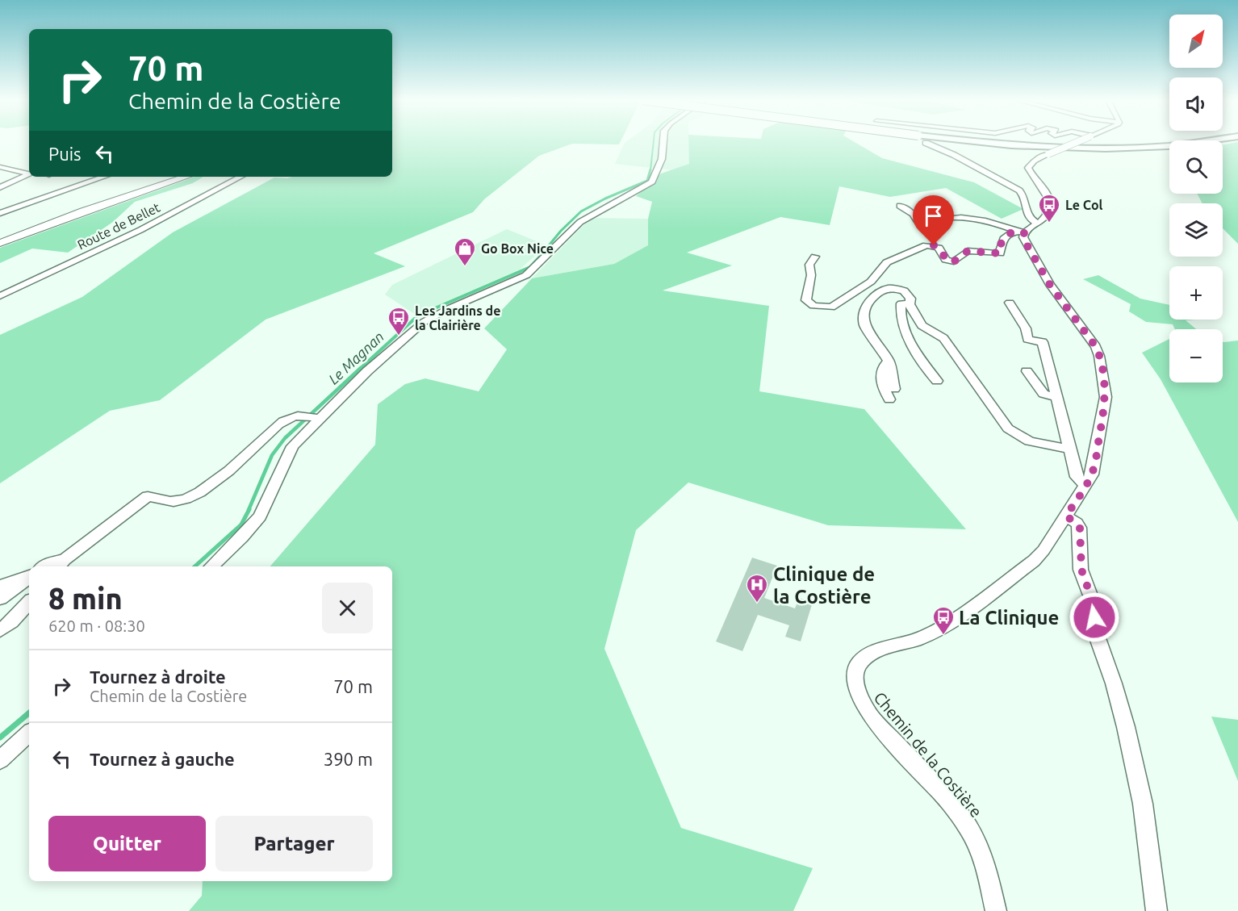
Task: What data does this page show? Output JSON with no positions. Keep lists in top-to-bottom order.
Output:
{
  "streets": {
    "street": ["Route de Bellet", "Chemin de la Costière"]
  },
  "water": ["Le Magnan"],
  "places": {
    "bus stop": ["Le Col", "Les Jardins de la Clairière", "La Clinique"],
    "shop": ["Go Box Nice"],
    "hospital": ["Clinique de la Costière"]
  },
  "north": "top right",
  "page": {
    "map_buttons": ["+", "−"],
    "turn": ["70 m", "Chemin de la Costière"],
    "then": "Puis",
    "heading": ["8 min", "620 m · 08:30"],
    "list": [
      {
        "name": "Tournez à droite",
        "note": "Chemin de la Costière",
        "value": "70 m"
      },
      {
        "name": "Tournez à gauche",
        "value": "390 m"
      }
    ],
    "buttons": ["Quitter", "Partager"]
  }
}
